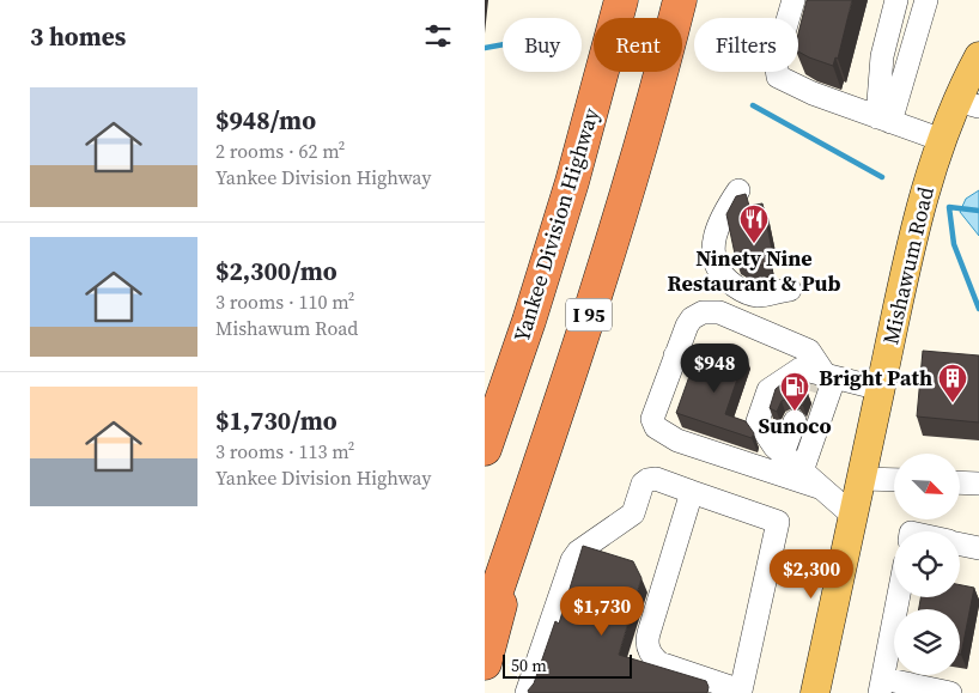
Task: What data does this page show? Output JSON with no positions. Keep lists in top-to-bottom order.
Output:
{
  "streets": {
    "highway": ["Yankee Division Highway", "I 95"],
    "main road": ["Mishawum Road"]
  },
  "places": {
    "restaurant": ["Ninety Nine Restaurant & Pub"],
    "building": ["Bright Path"],
    "fuel station": ["Sunoco"]
  },
  "scale_bar": "50 m",
  "north": "bottom right",
  "page": {
    "heading": "3 homes",
    "chip": ["Buy", "Rent", "Filters"],
    "list": [
      {
        "name": "$948/mo",
        "note": "2 rooms · 62 m² · Yankee Division Highway"
      },
      {
        "name": "$2,300/mo",
        "note": "3 rooms · 110 m² · Mishawum Road"
      },
      {
        "name": "$1,730/mo",
        "note": "3 rooms · 113 m² · Yankee Division Highway"
      }
    ],
    "price": ["$948", "$2,300", "$1,730"],
    "scale": "50 m"
  }
}
